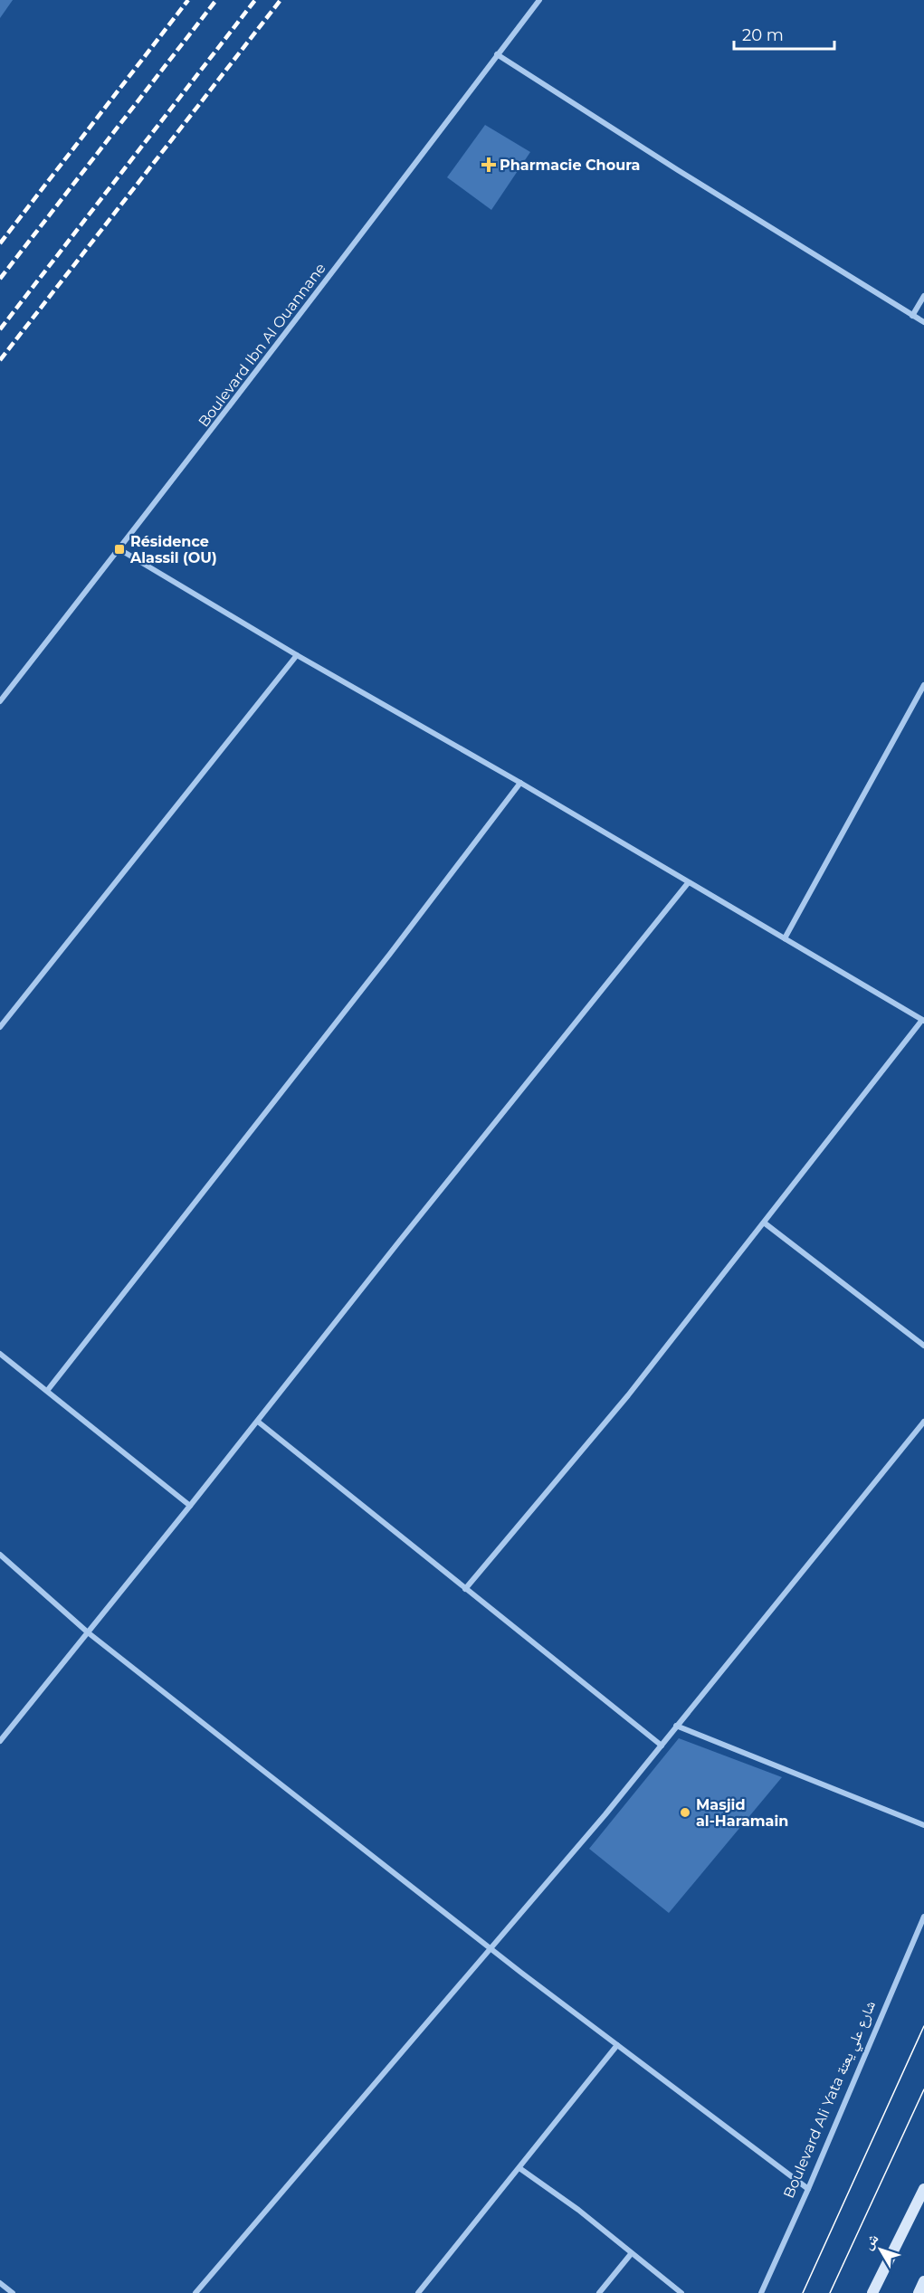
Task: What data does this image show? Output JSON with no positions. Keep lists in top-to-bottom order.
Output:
{
  "streets": {
    "street": ["Boulevard Ibn Al Ouannane", "Boulevard Ali Yata شارع علي يعتة"]
  },
  "places": {
    "health": ["Pharmacie Choura"],
    "transit": ["Résidence Alassil (OU)"],
    "other": ["Masjid al-Haramain"]
  },
  "scale_bar": "20 m",
  "north": "top left"
}
